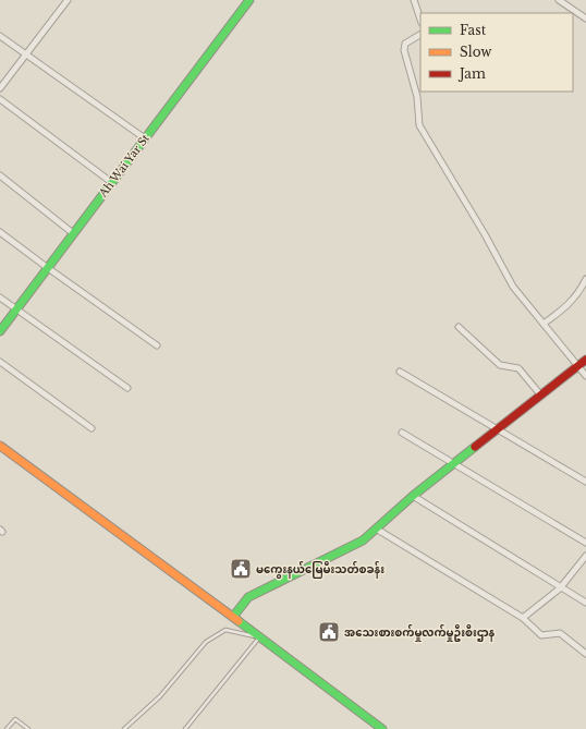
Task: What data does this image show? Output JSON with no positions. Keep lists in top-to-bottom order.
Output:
{
  "streets": {
    "street": ["Ah Wai Yar St"]
  },
  "places": {
    "public building": ["မကွေးနယ်မြေမီးသတ်စခန်း", "အသေးစားစက်မှုလက်မှုဦးစီးဌာန"]
  },
  "legend": ["Fast", "Slow", "Jam"]
}
